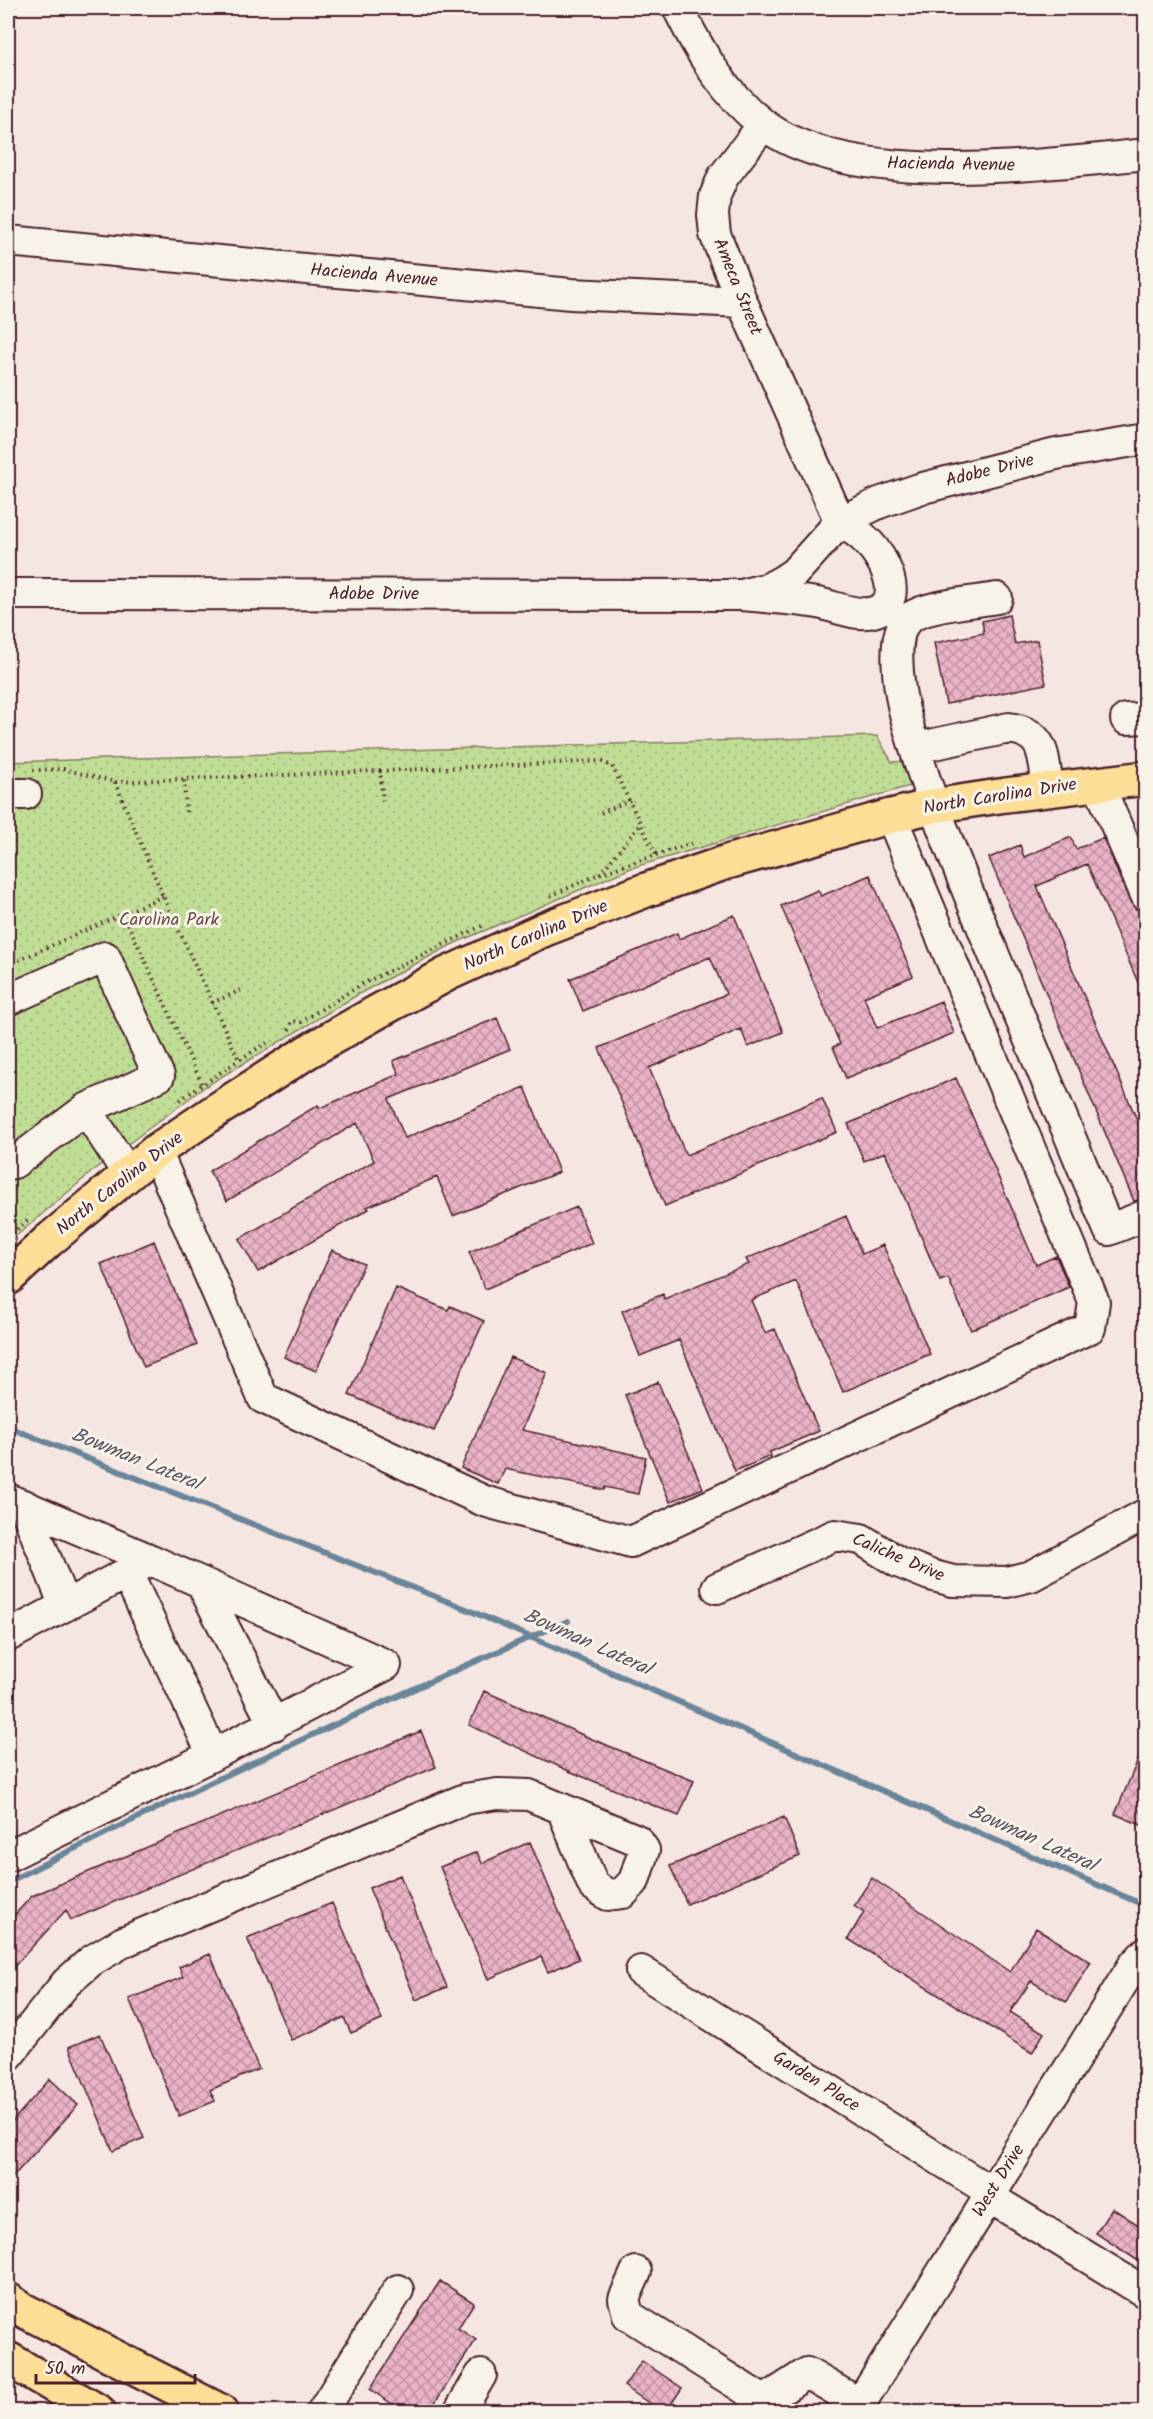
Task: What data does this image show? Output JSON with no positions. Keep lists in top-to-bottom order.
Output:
{
  "streets": {
    "main road": ["North Carolina Drive"],
    "street": [
      "Hacienda Avenue",
      "Ameca Street",
      "Adobe Drive",
      "Caliche Drive",
      "Garden Place",
      "West Drive"
    ]
  },
  "crossings": [
    ["Hacienda Avenue", "Ameca Street"],
    ["Ameca Street", "Adobe Drive"],
    ["Garden Place", "West Drive"]
  ],
  "water": ["Bowman Lateral"],
  "parks": ["Carolina Park"],
  "scale_bar": "50 m"
}
